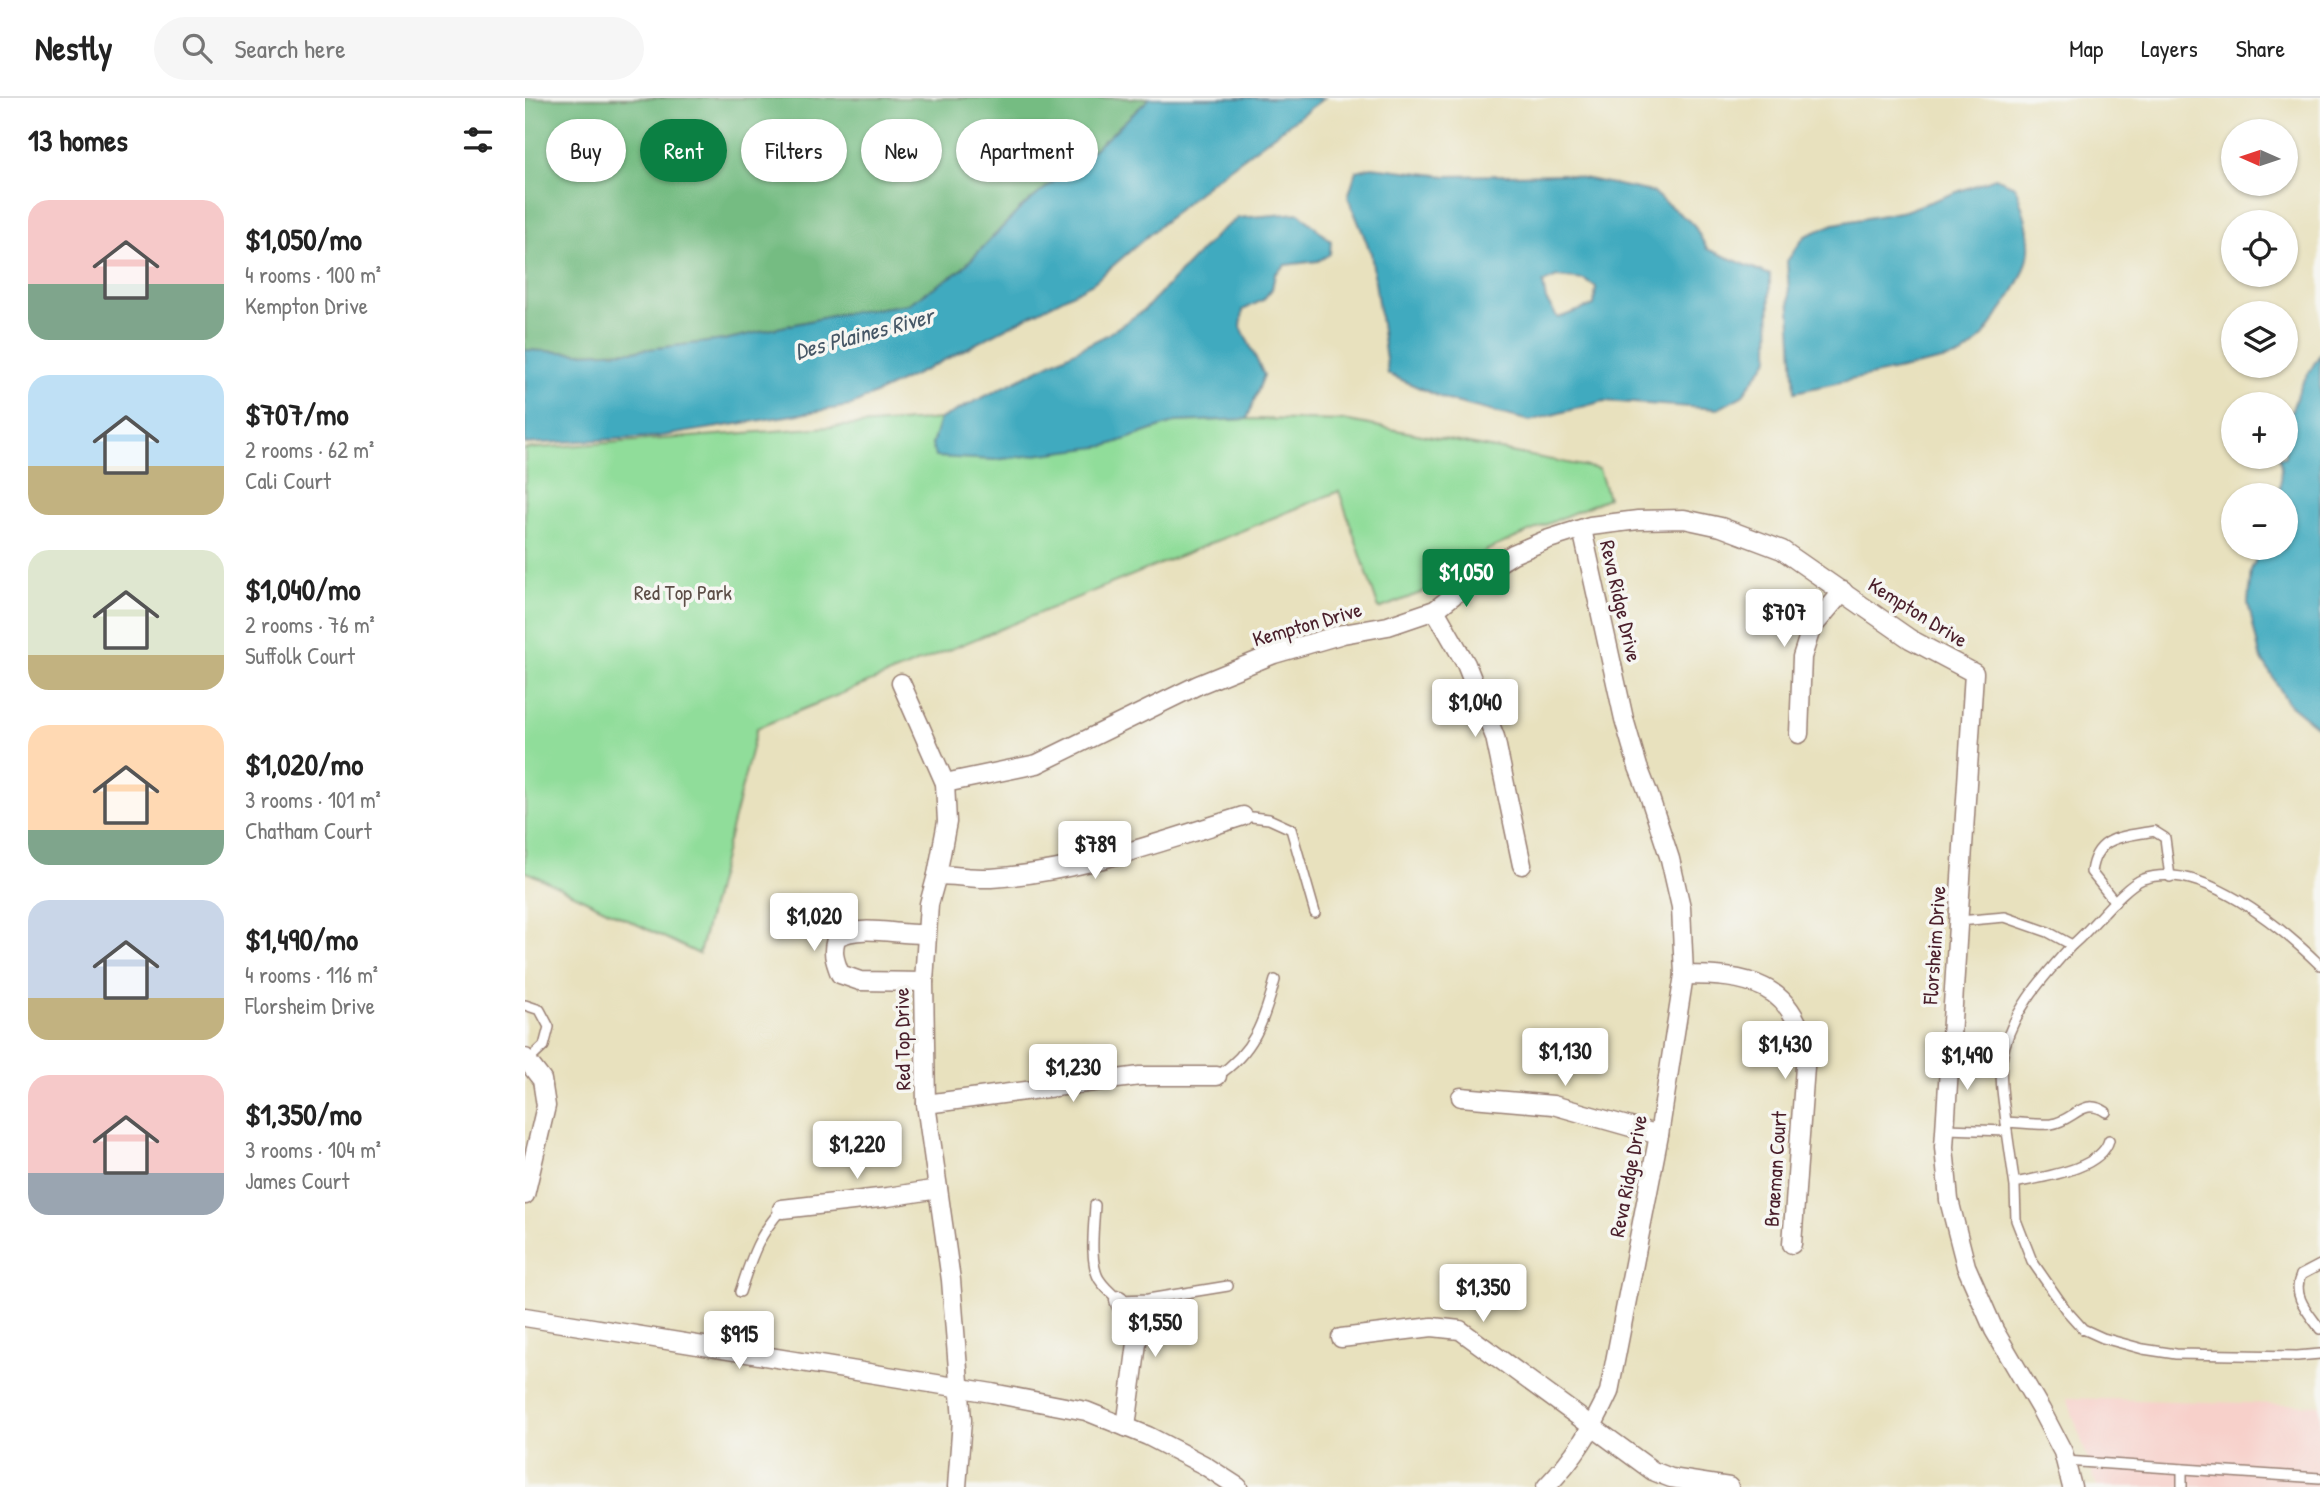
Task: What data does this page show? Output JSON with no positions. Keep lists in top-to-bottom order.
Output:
{
  "streets": {
    "street": [
      "Reva Ridge Drive",
      "Kempton Drive",
      "Florsheim Drive",
      "Red Top Drive",
      "Braeman Court"
    ]
  },
  "crossings": [
    ["Reva Ridge Drive", "Kempton Drive"],
    ["Reva Ridge Drive", "Braeman Court"],
    ["Kempton Drive", "Florsheim Drive"],
    ["Kempton Drive", "Red Top Drive"]
  ],
  "water": ["Des Plaines River"],
  "parks": ["Red Top Park"],
  "north": "left",
  "page": {
    "header": "Nestly",
    "search": "Search here",
    "nav": ["Map", "Layers", "Share"],
    "heading": "13 homes",
    "map_buttons": ["+", "−"],
    "chip": [
      "Buy",
      "Rent",
      "Filters",
      "New",
      "Apartment"
    ],
    "list": [
      {
        "name": "$1,050/mo",
        "note": "4 rooms · 100 m² · Kempton Drive"
      },
      {
        "name": "$707/mo",
        "note": "2 rooms · 62 m² · Cali Court"
      },
      {
        "name": "$1,040/mo",
        "note": "2 rooms · 76 m² · Suffolk Court"
      },
      {
        "name": "$1,020/mo",
        "note": "3 rooms · 101 m² · Chatham Court"
      },
      {
        "name": "$1,490/mo",
        "note": "4 rooms · 116 m² · Florsheim Drive"
      },
      {
        "name": "$1,350/mo",
        "note": "3 rooms · 104 m² · James Court"
      }
    ],
    "price": [
      "$1,050",
      "$707",
      "$1,040",
      "$789",
      "$1,020",
      "$1,430",
      "$1,130",
      "$1,490",
      "$1,230",
      "$1,220",
      "$1,350",
      "$1,550",
      "$915"
    ]
  }
}
